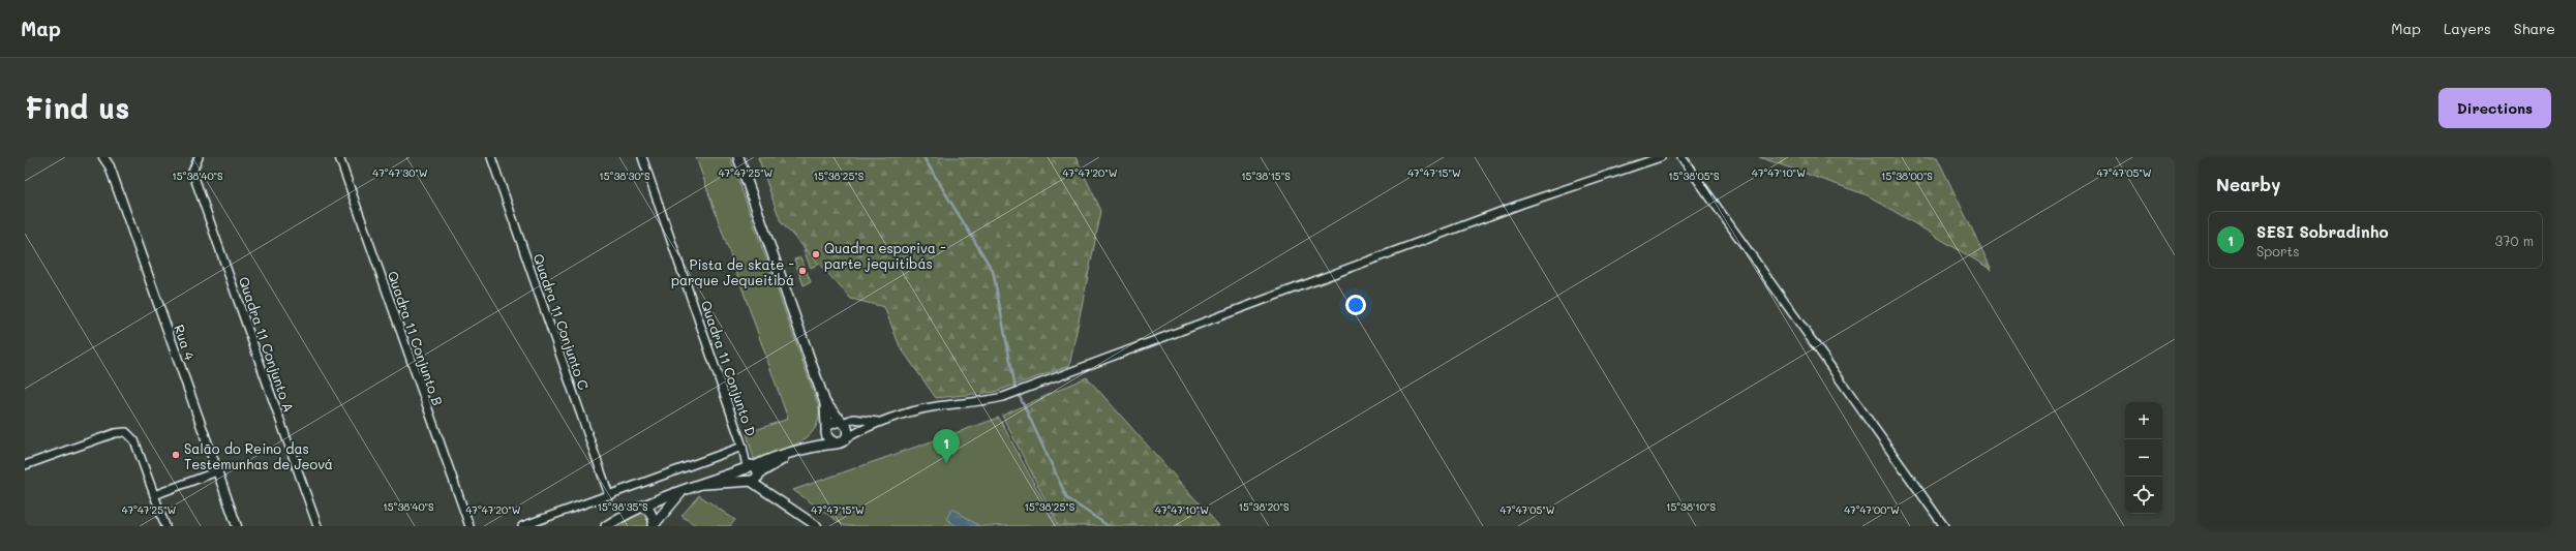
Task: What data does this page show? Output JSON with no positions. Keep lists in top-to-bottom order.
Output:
{
  "streets": {
    "street": [
      "Quadra 11 Conjunto C",
      "Quadra 11 Conjunto B",
      "Rua 4",
      "Quadra 11 Conjunto A",
      "Quadra 11 Conjunto D"
    ]
  },
  "places": ["Quadra esporiva - parte jequitibás", "Pista de skate - parque Jequeitibá", "Salão do Reino das Testemunhas de Jeová"],
  "page": {
    "header": "Map",
    "nav": ["Map", "Layers", "Share"],
    "buttons": "Directions",
    "title": "Find us",
    "heading": "Nearby",
    "list": [
      {
        "mark": "1",
        "name": "SESI Sobradinho",
        "note": "Sports",
        "value": "370 m"
      }
    ],
    "map_buttons": ["+", "−"],
    "pins": "1"
  },
  "coordinates": [
    "47°47'05\"W",
    "47°47'30\"W",
    "47°47'25\"W",
    "47°47'20\"W",
    "47°47'15\"W",
    "47°47'10\"W",
    "15°38'40\"S",
    "15°38'30\"S",
    "15°38'25\"S",
    "15°38'15\"S",
    "15°38'05\"S",
    "15°38'00\"S",
    "15°38'35\"S",
    "15°38'20\"S",
    "15°38'10\"S",
    "47°47'00\"W"
  ]
}
